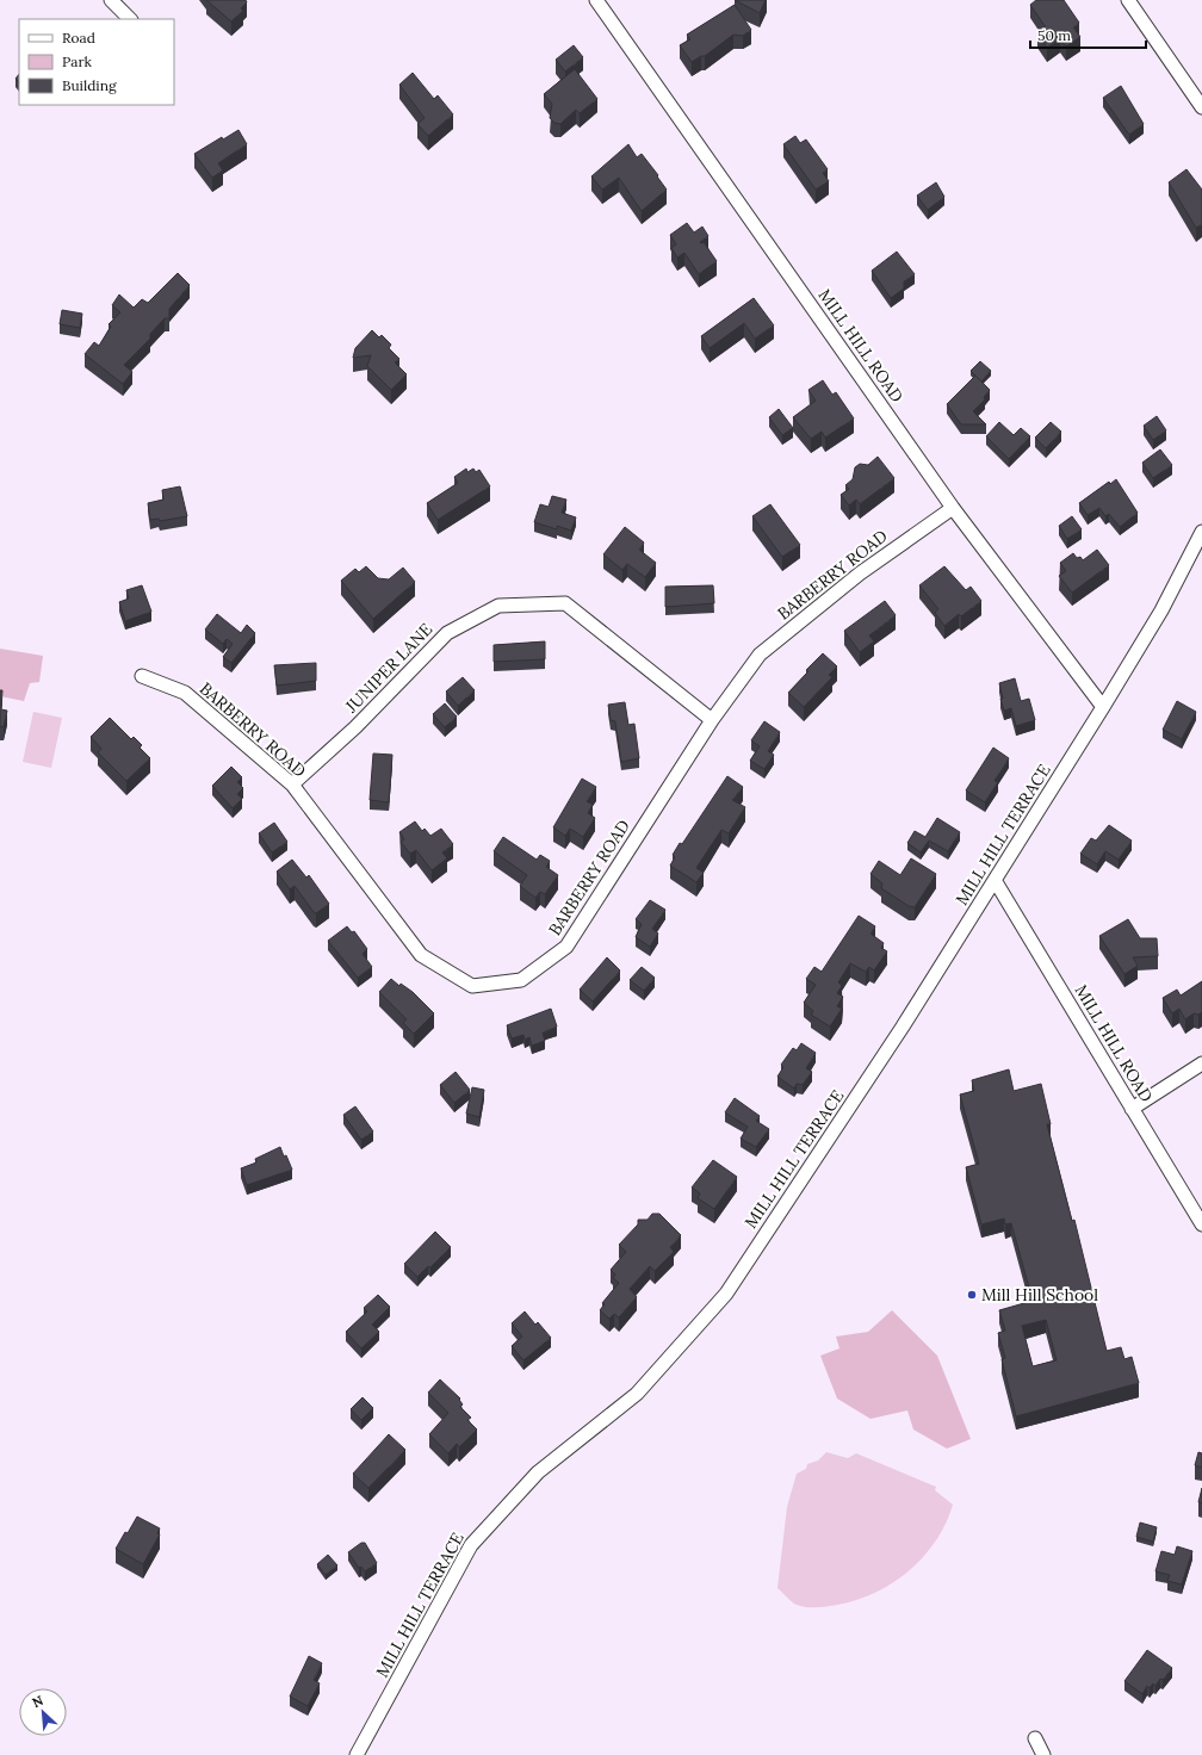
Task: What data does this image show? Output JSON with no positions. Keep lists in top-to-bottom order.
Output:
{
  "streets": {
    "street": [
      "MILL HILL ROAD",
      "BARBERRY ROAD",
      "JUNIPER LANE",
      "MILL HILL TERRACE"
    ]
  },
  "crossings": [
    ["MILL HILL ROAD", "BARBERRY ROAD"],
    ["MILL HILL ROAD", "MILL HILL TERRACE"],
    ["BARBERRY ROAD", "JUNIPER LANE"]
  ],
  "places": ["Mill Hill School"],
  "legend": ["Road", "Park", "Building"],
  "scale_bar": "50 m",
  "north": "top left"
}
